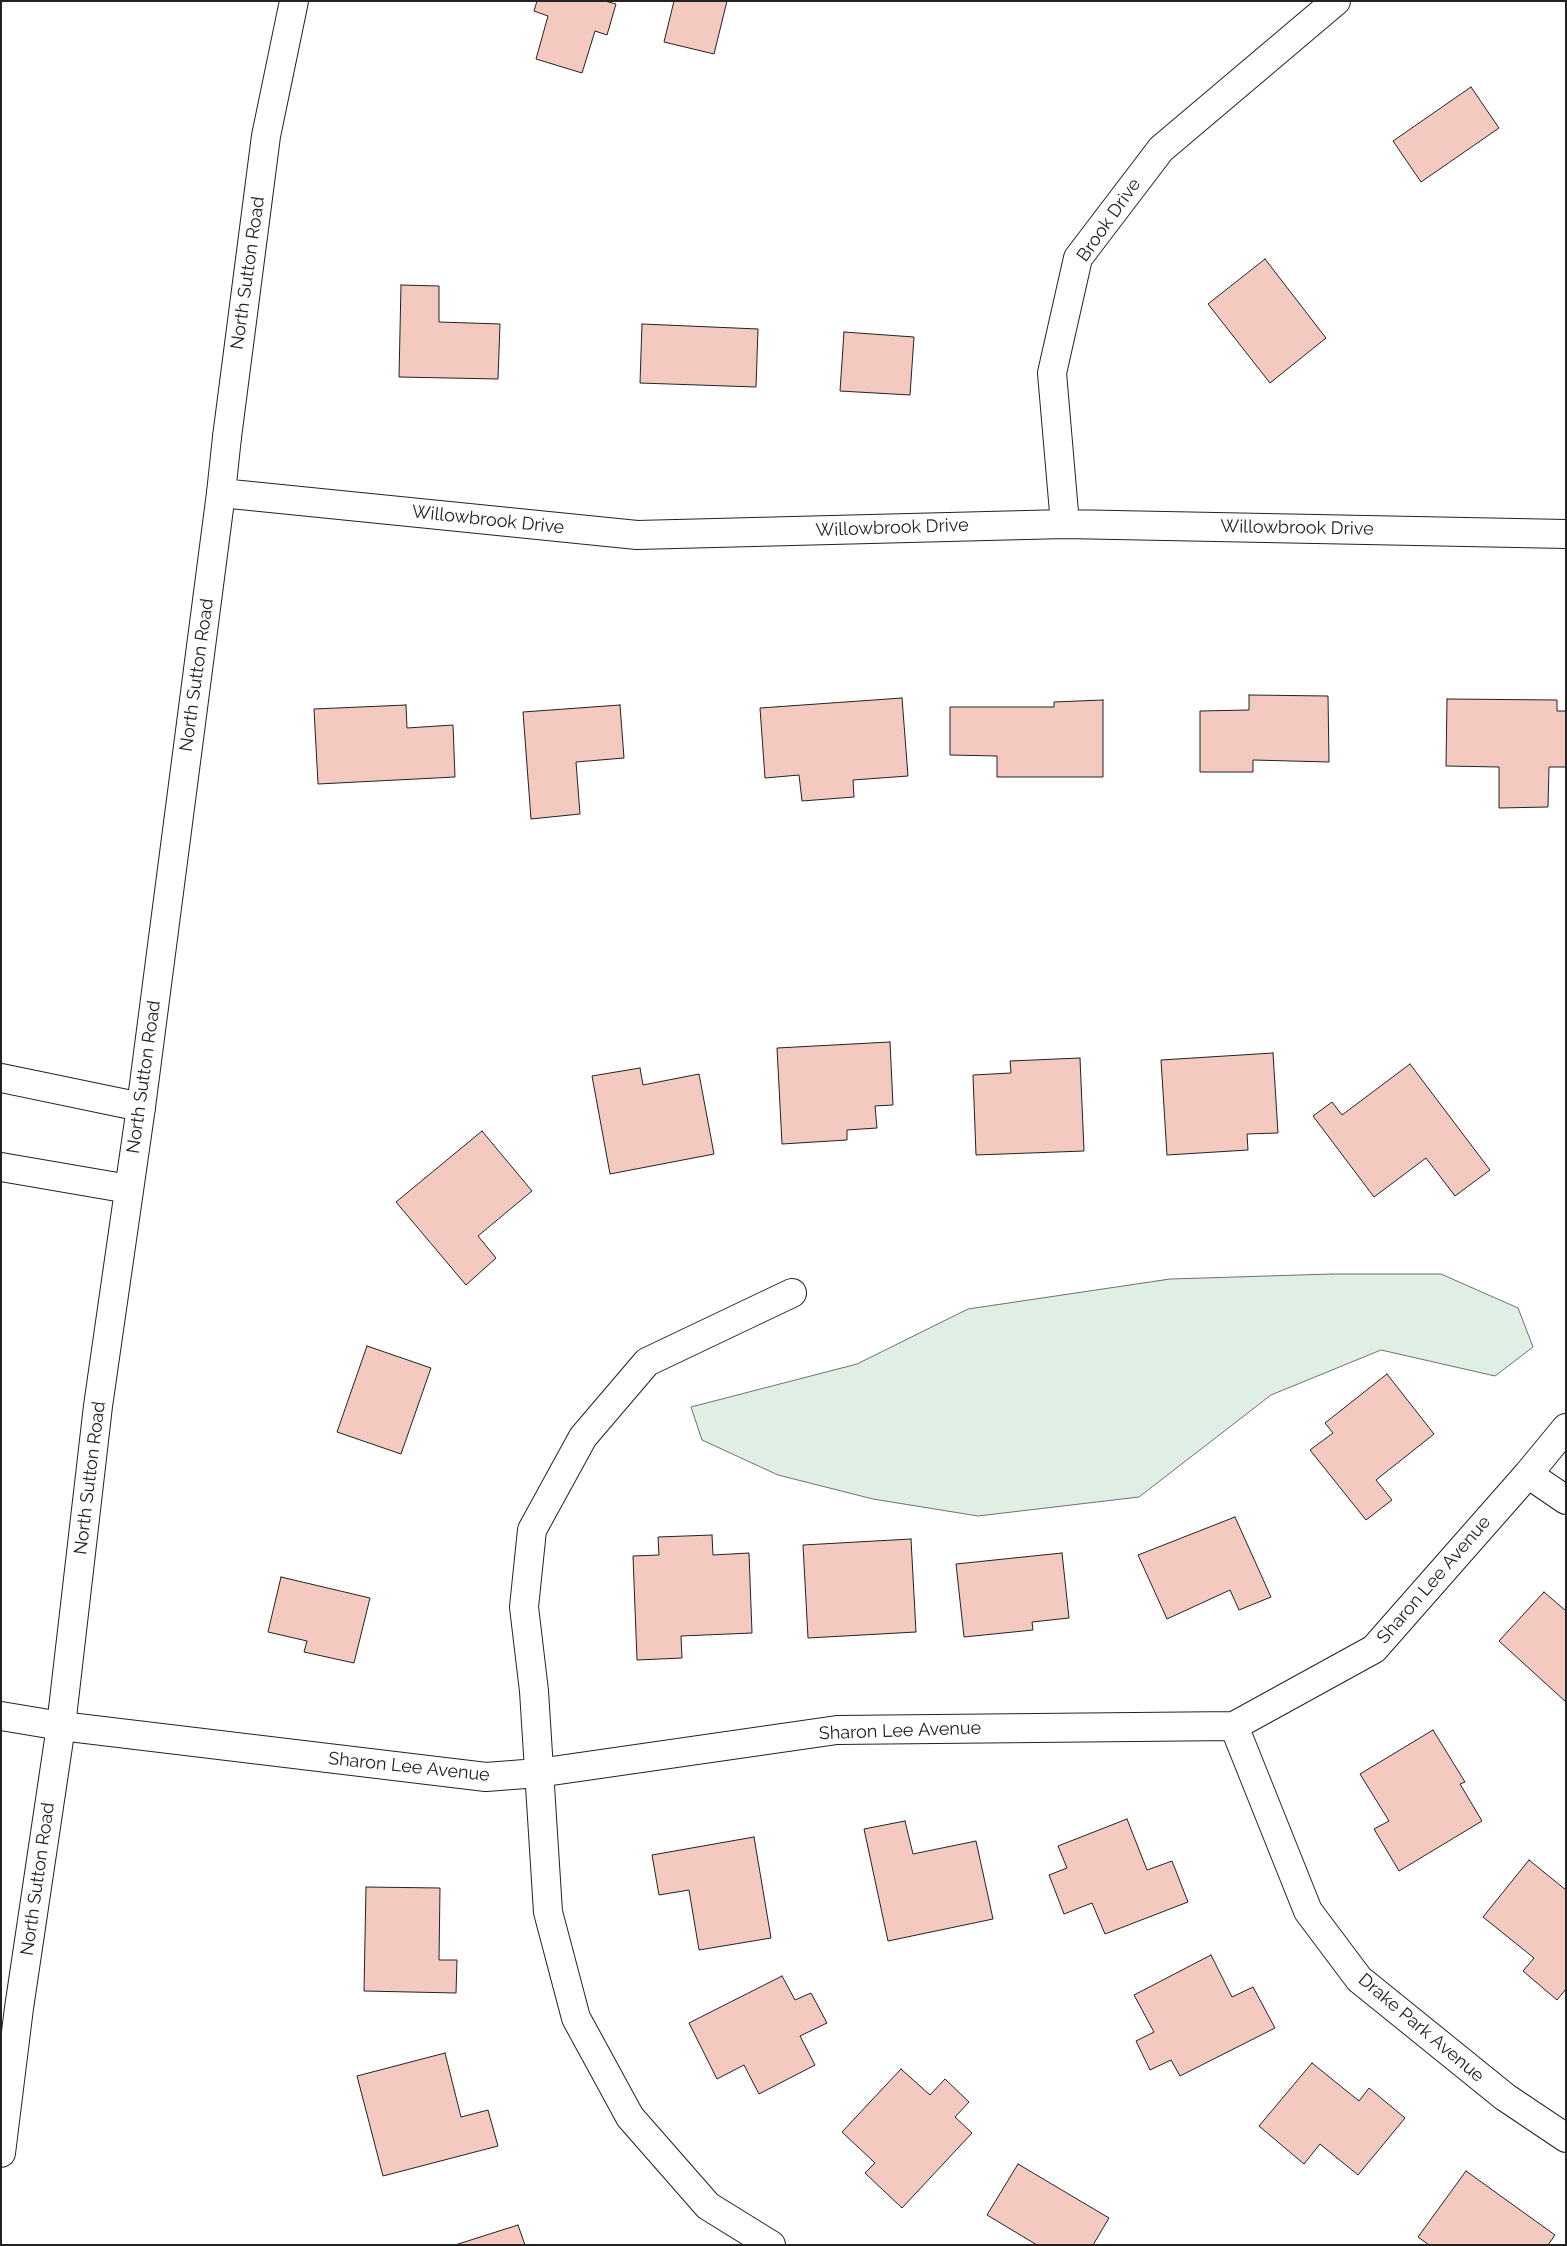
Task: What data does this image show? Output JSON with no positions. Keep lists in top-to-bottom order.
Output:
{
  "streets": {
    "street": [
      "Brook Drive",
      "North Sutton Road",
      "Willowbrook Drive",
      "Sharon Lee Avenue",
      "Drake Park Avenue"
    ]
  },
  "crossings": [
    ["Brook Drive", "Willowbrook Drive"],
    ["North Sutton Road", "Willowbrook Drive"],
    ["North Sutton Road", "Sharon Lee Avenue"],
    ["Sharon Lee Avenue", "Drake Park Avenue"]
  ]
}
